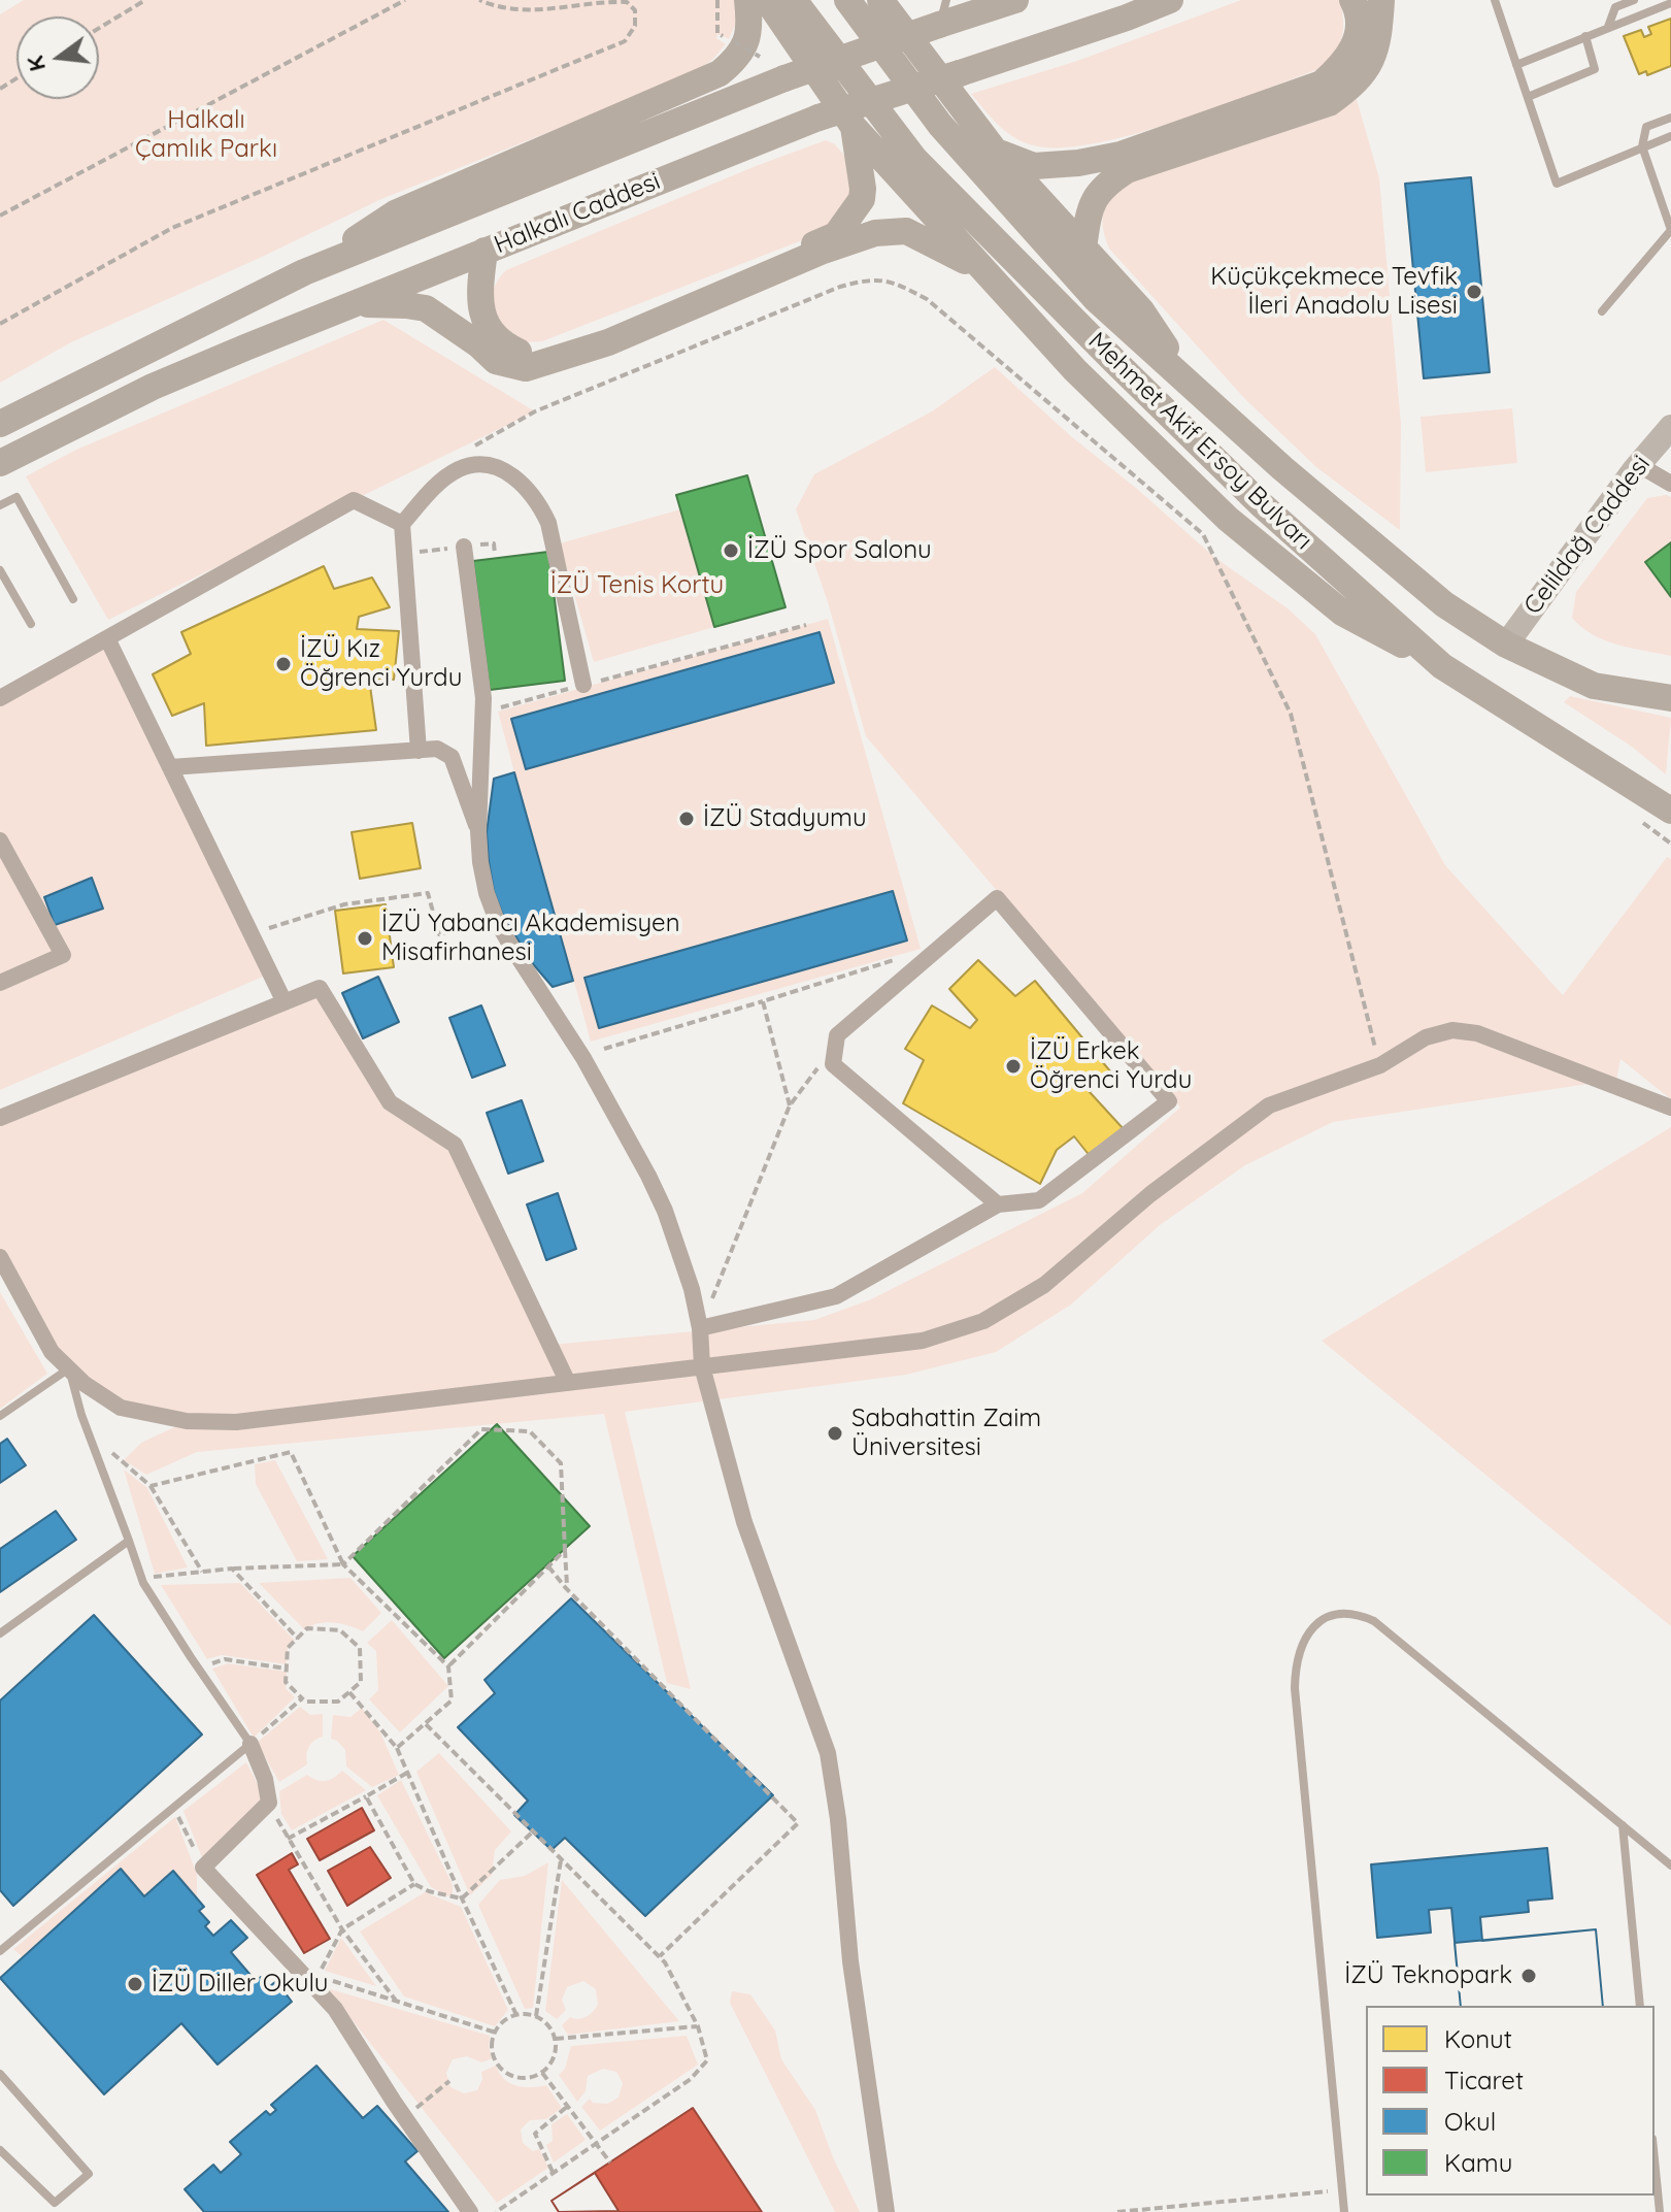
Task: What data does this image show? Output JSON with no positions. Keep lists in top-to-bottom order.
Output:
{
  "streets": {
    "main road": ["Halkalı Caddesi", "Mehmet Akif Ersoy Bulvarı"],
    "street": ["Celildağ Caddesi"]
  },
  "crossings": [
    ["Mehmet Akif Ersoy Bulvarı", "Celildağ Caddesi"]
  ],
  "parks": ["Halkalı Çamlık Parkı", "İZÜ Tenis Kortu"],
  "places": [
    "Küçükçekmece Tevfik İleri Anadolu Lisesi",
    "İZÜ Spor Salonu",
    "İZÜ Kız Öğrenci Yurdu",
    "İZÜ Stadyumu",
    "İZÜ Yabancı Akademisyen Misafirhanesi",
    "İZÜ Erkek Öğrenci Yurdu",
    "Sabahattin Zaim Üniversitesi",
    "İZÜ Teknopark",
    "İZÜ Diller Okulu"
  ],
  "legend": [
    "Konut",
    "Ticaret",
    "Okul",
    "Kamu"
  ],
  "north": "left"
}
